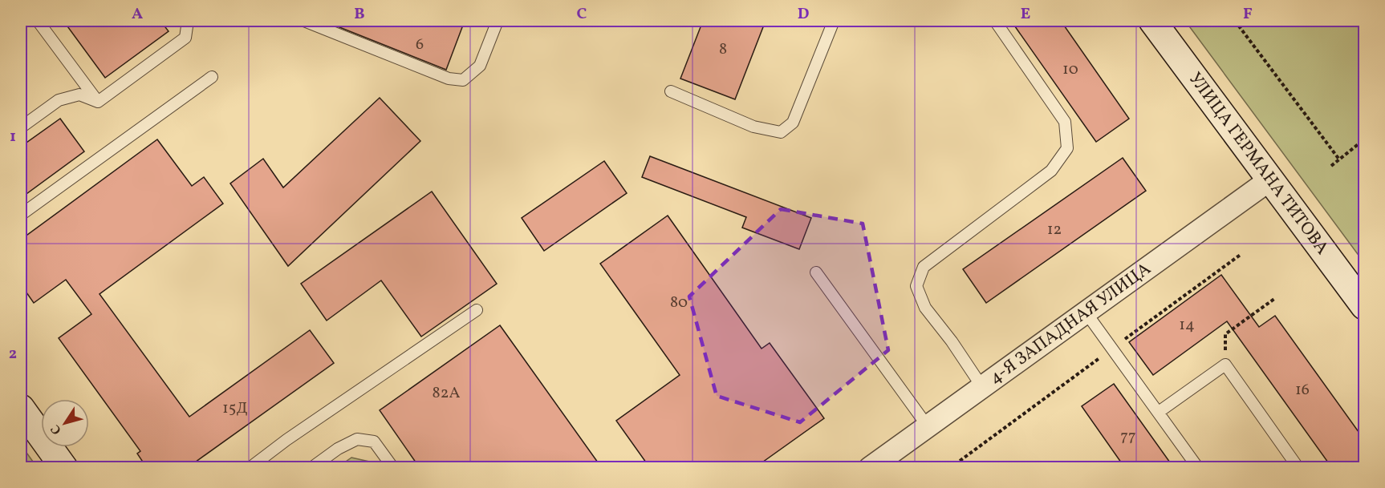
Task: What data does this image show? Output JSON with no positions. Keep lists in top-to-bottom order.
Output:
{
  "streets": {
    "street": ["УЛИЦА ГЕРМАНА ТИТОВА", "4-Я ЗАПАДНАЯ УЛИЦА"]
  },
  "crossings": [
    ["УЛИЦА ГЕРМАНА ТИТОВА", "4-Я ЗАПАДНАЯ УЛИЦА"]
  ],
  "house_numbers": [
    "6",
    "8",
    "10",
    "12",
    "80",
    "14",
    "16",
    "82А",
    "15Д",
    "77"
  ],
  "north": "bottom left",
  "grid": {
    "columns": [
      "A",
      "B",
      "C",
      "D",
      "E",
      "F"
    ],
    "rows": ["1", "2"]
  }
}
